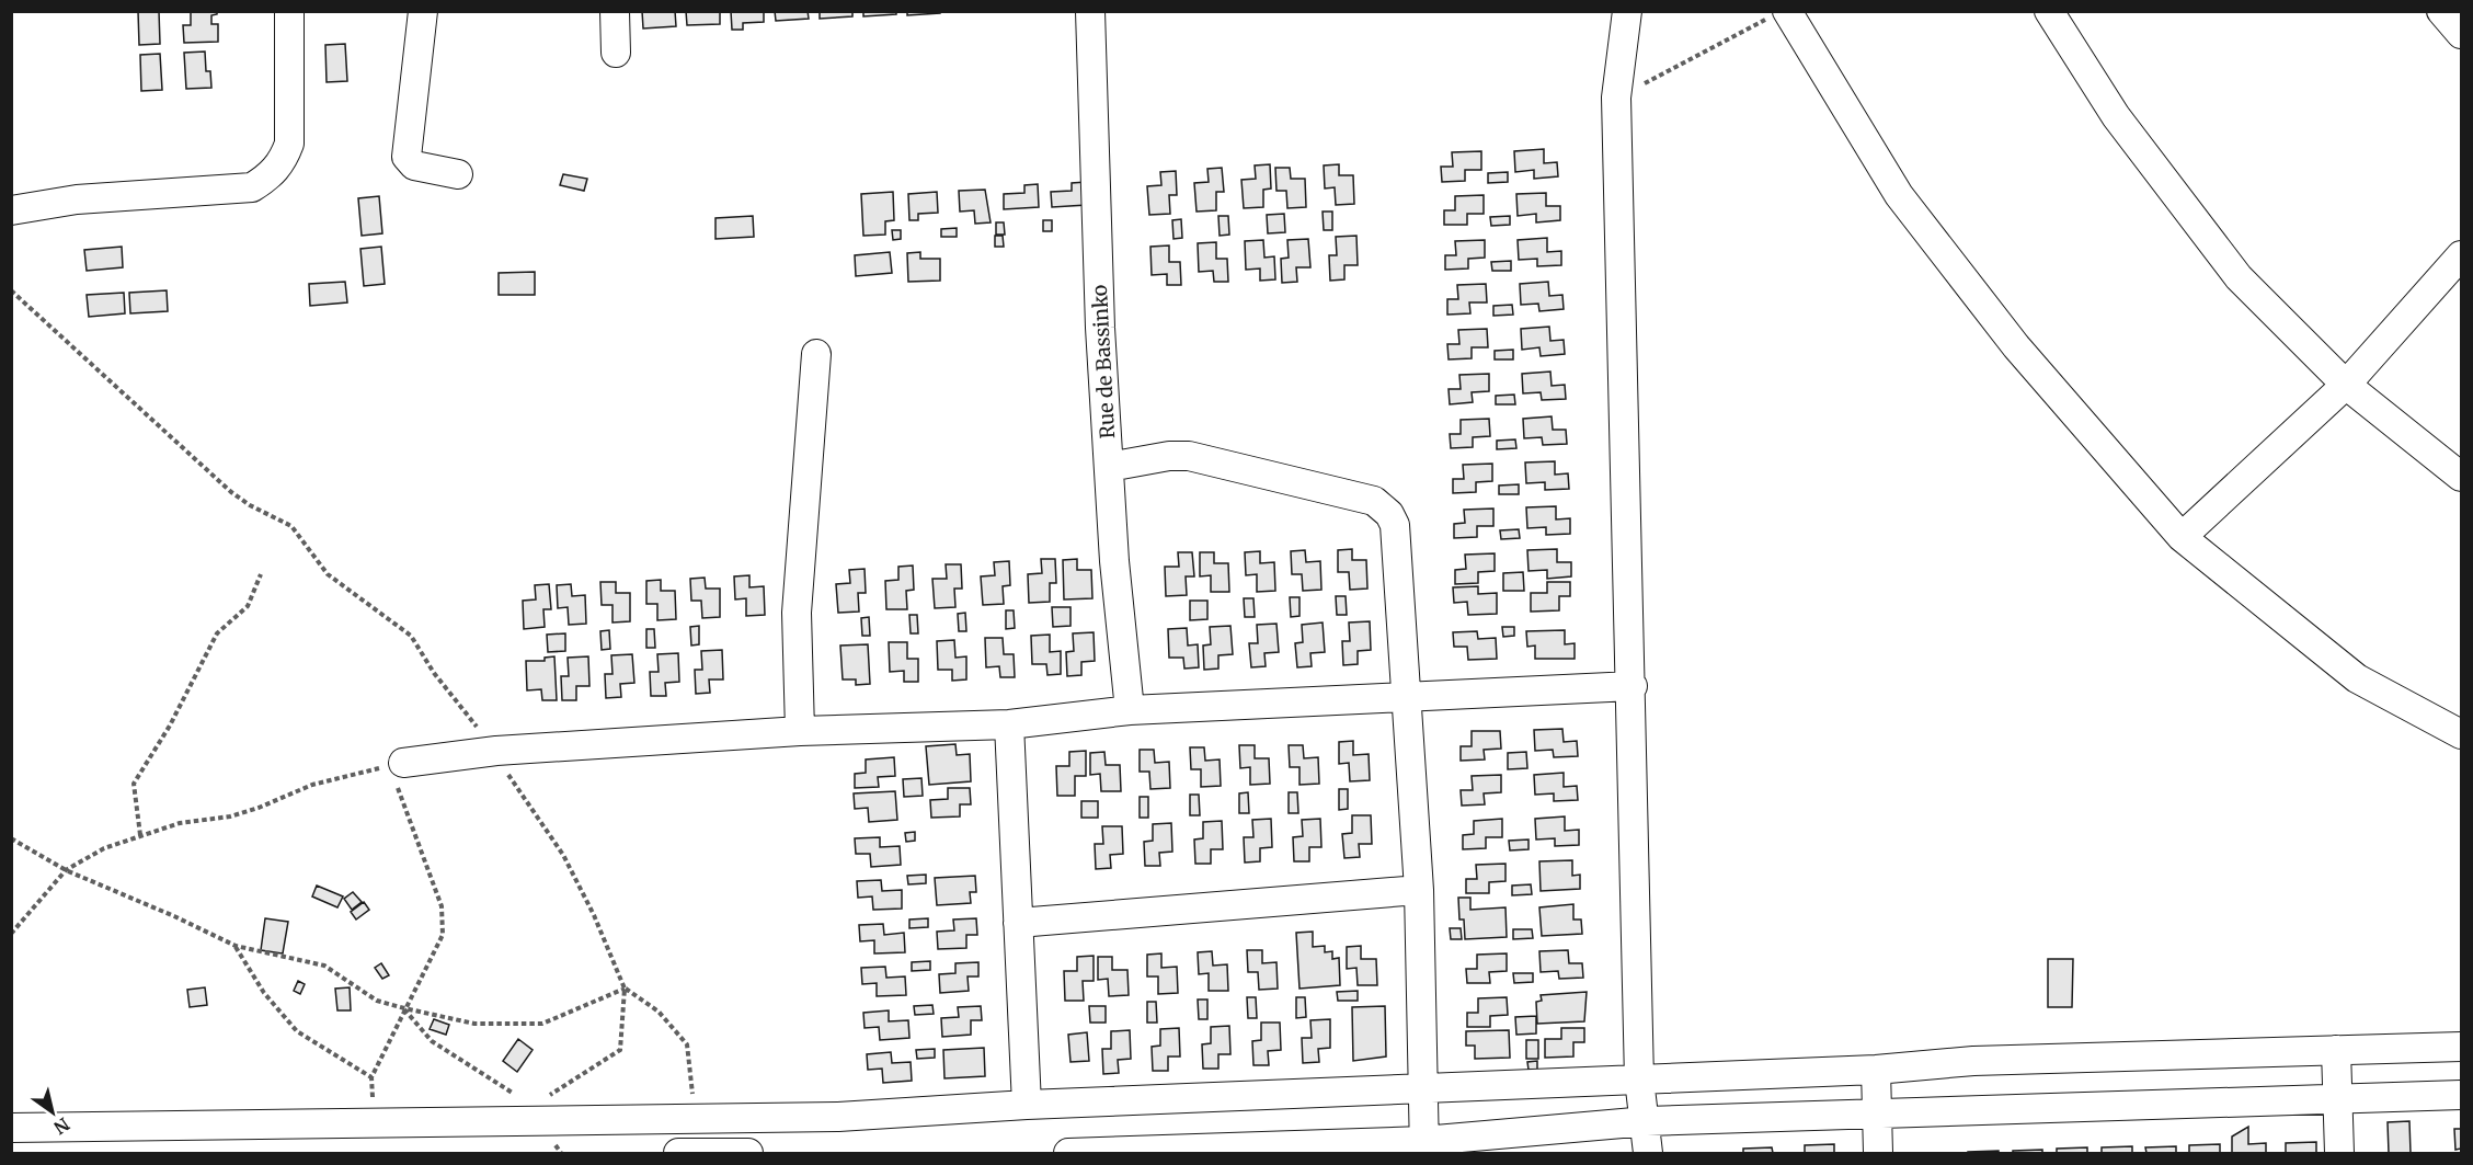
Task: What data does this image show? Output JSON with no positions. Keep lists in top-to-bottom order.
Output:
{
  "streets": {
    "street": ["Rue de Bassinko"]
  },
  "north": "bottom right"
}
